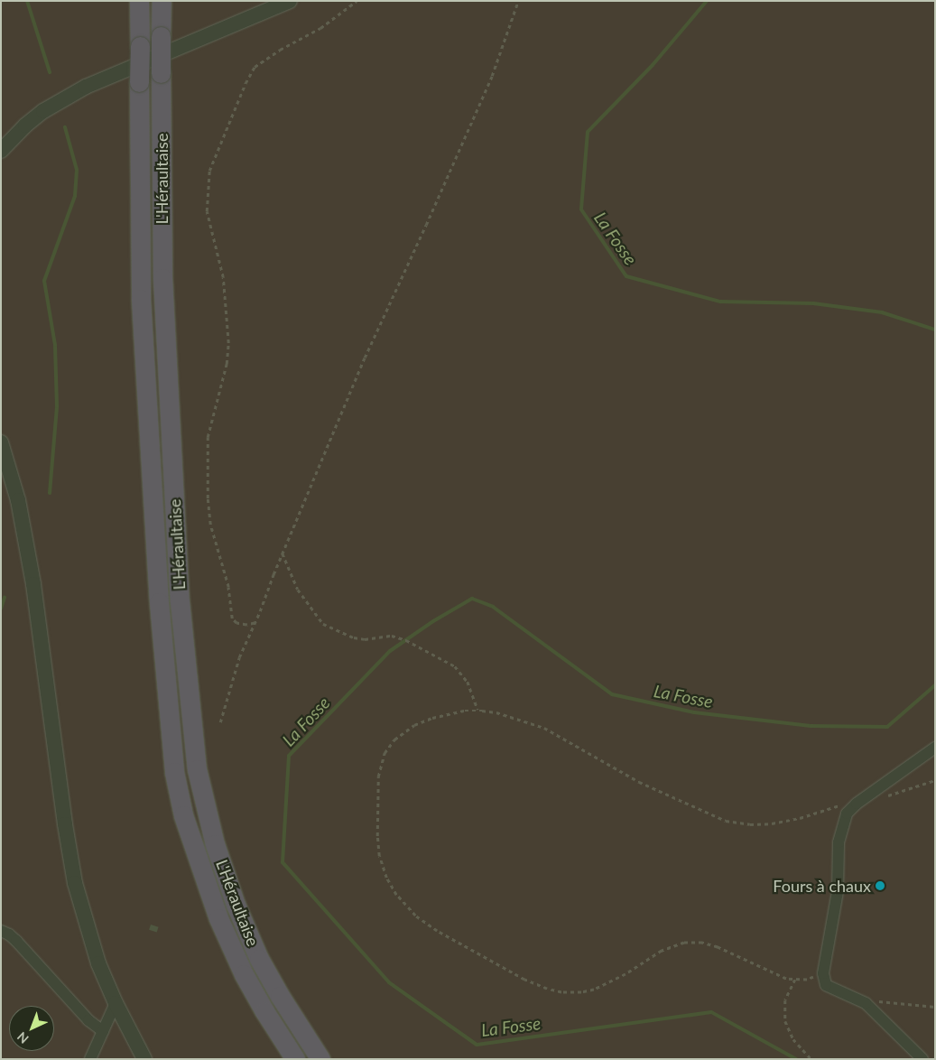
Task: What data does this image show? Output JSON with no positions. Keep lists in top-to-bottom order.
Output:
{
  "streets": {
    "highway": ["L'Héraultaise"]
  },
  "water": ["La Fosse"],
  "places": ["Fours à chaux"],
  "north": "bottom left"
}
